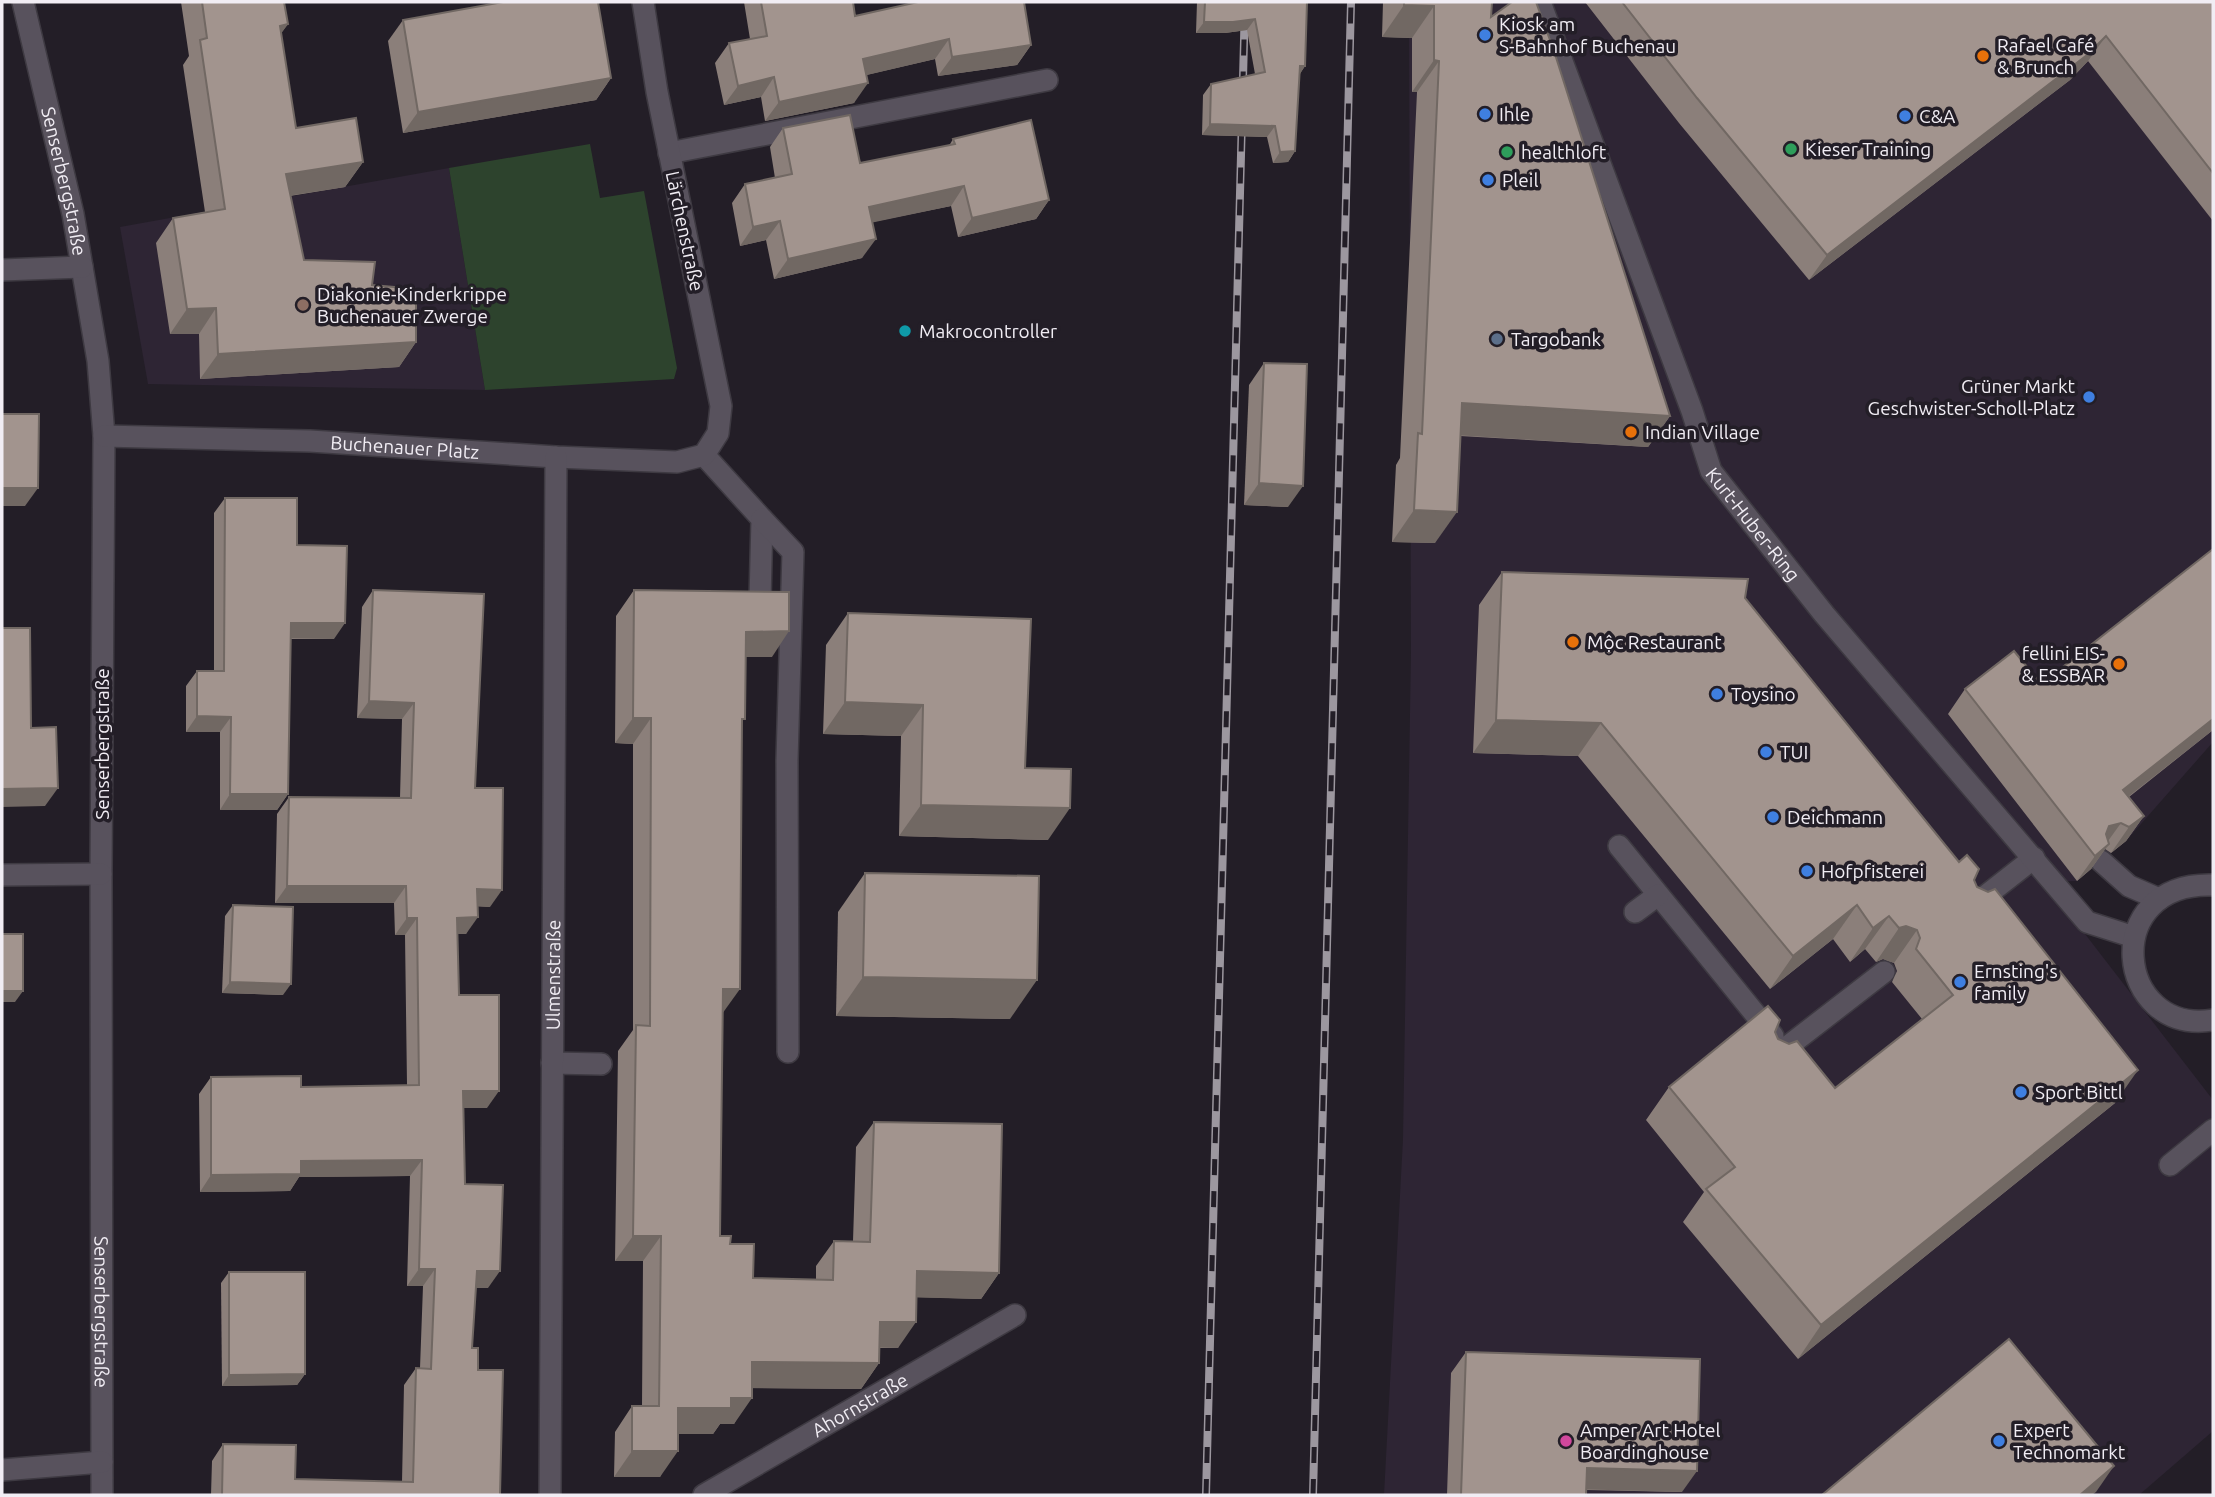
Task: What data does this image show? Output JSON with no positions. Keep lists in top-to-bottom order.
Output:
{
  "streets": {
    "street": [
      "Senserbergstraße",
      "Lärchenstraße",
      "Buchenauer Platz",
      "Kurt-Huber-Ring",
      "Ulmenstraße",
      "Ahornstraße"
    ]
  },
  "crossings": [
    ["Senserbergstraße", "Buchenauer Platz"],
    ["Lärchenstraße", "Buchenauer Platz"],
    ["Buchenauer Platz", "Ulmenstraße"]
  ],
  "places": [
    "Kiosk am S-Bahnhof Buchenau",
    "Rafael Café & Brunch",
    "Ihle",
    "C&A",
    "Kieser Training",
    "healthloft",
    "Pleil",
    "Diakonie-Kinderkrippe Buchenauer Zwerge",
    "Makrocontroller",
    "Targobank",
    "Grüner Markt Geschwister-Scholl-Platz",
    "Indian Village",
    "Mộc Restaurant",
    "fellini EIS- & ESSBAR",
    "Toysino",
    "TUI",
    "Deichmann",
    "Hofpfisterei",
    "Ernsting's family",
    "Sport Bittl",
    "Amper Art Hotel Boardinghouse",
    "Expert Technomarkt"
  ]
}
